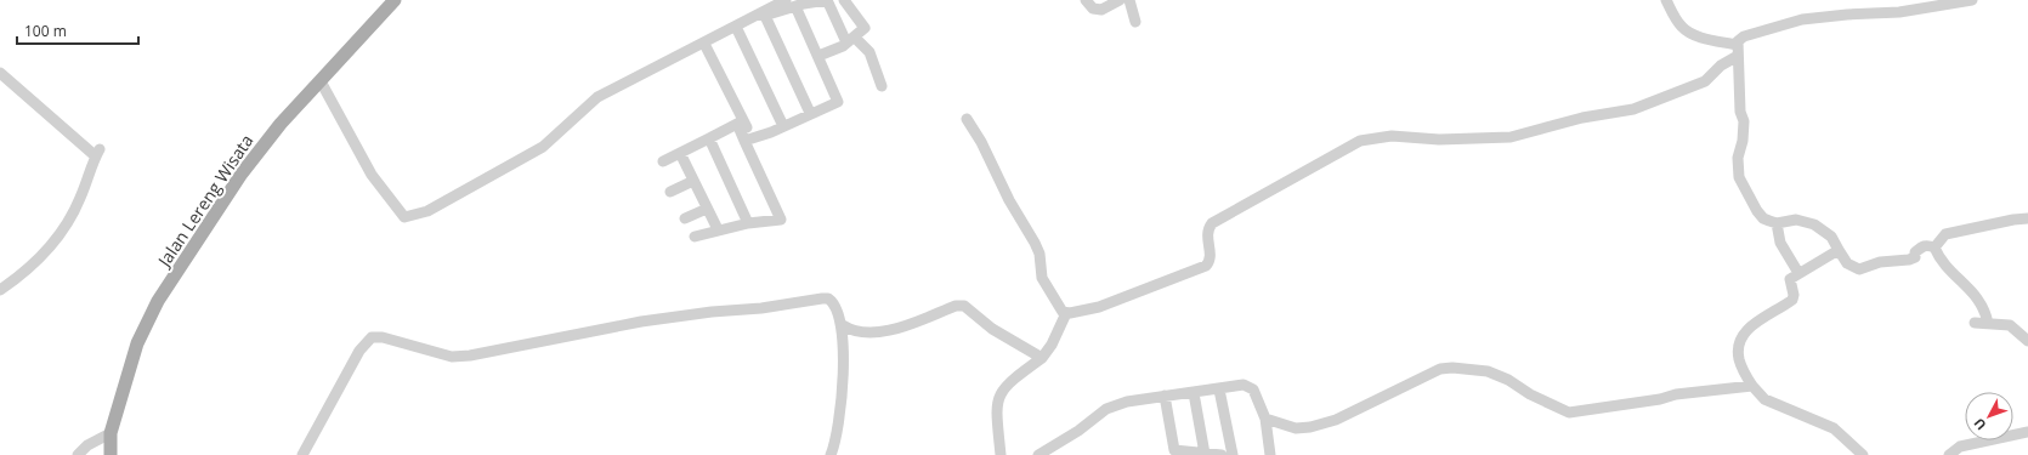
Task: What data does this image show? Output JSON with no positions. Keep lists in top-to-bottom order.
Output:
{
  "streets": {
    "main road": ["Jalan Lereng Wisata"]
  },
  "scale_bar": "100 m",
  "north": "bottom left"
}
